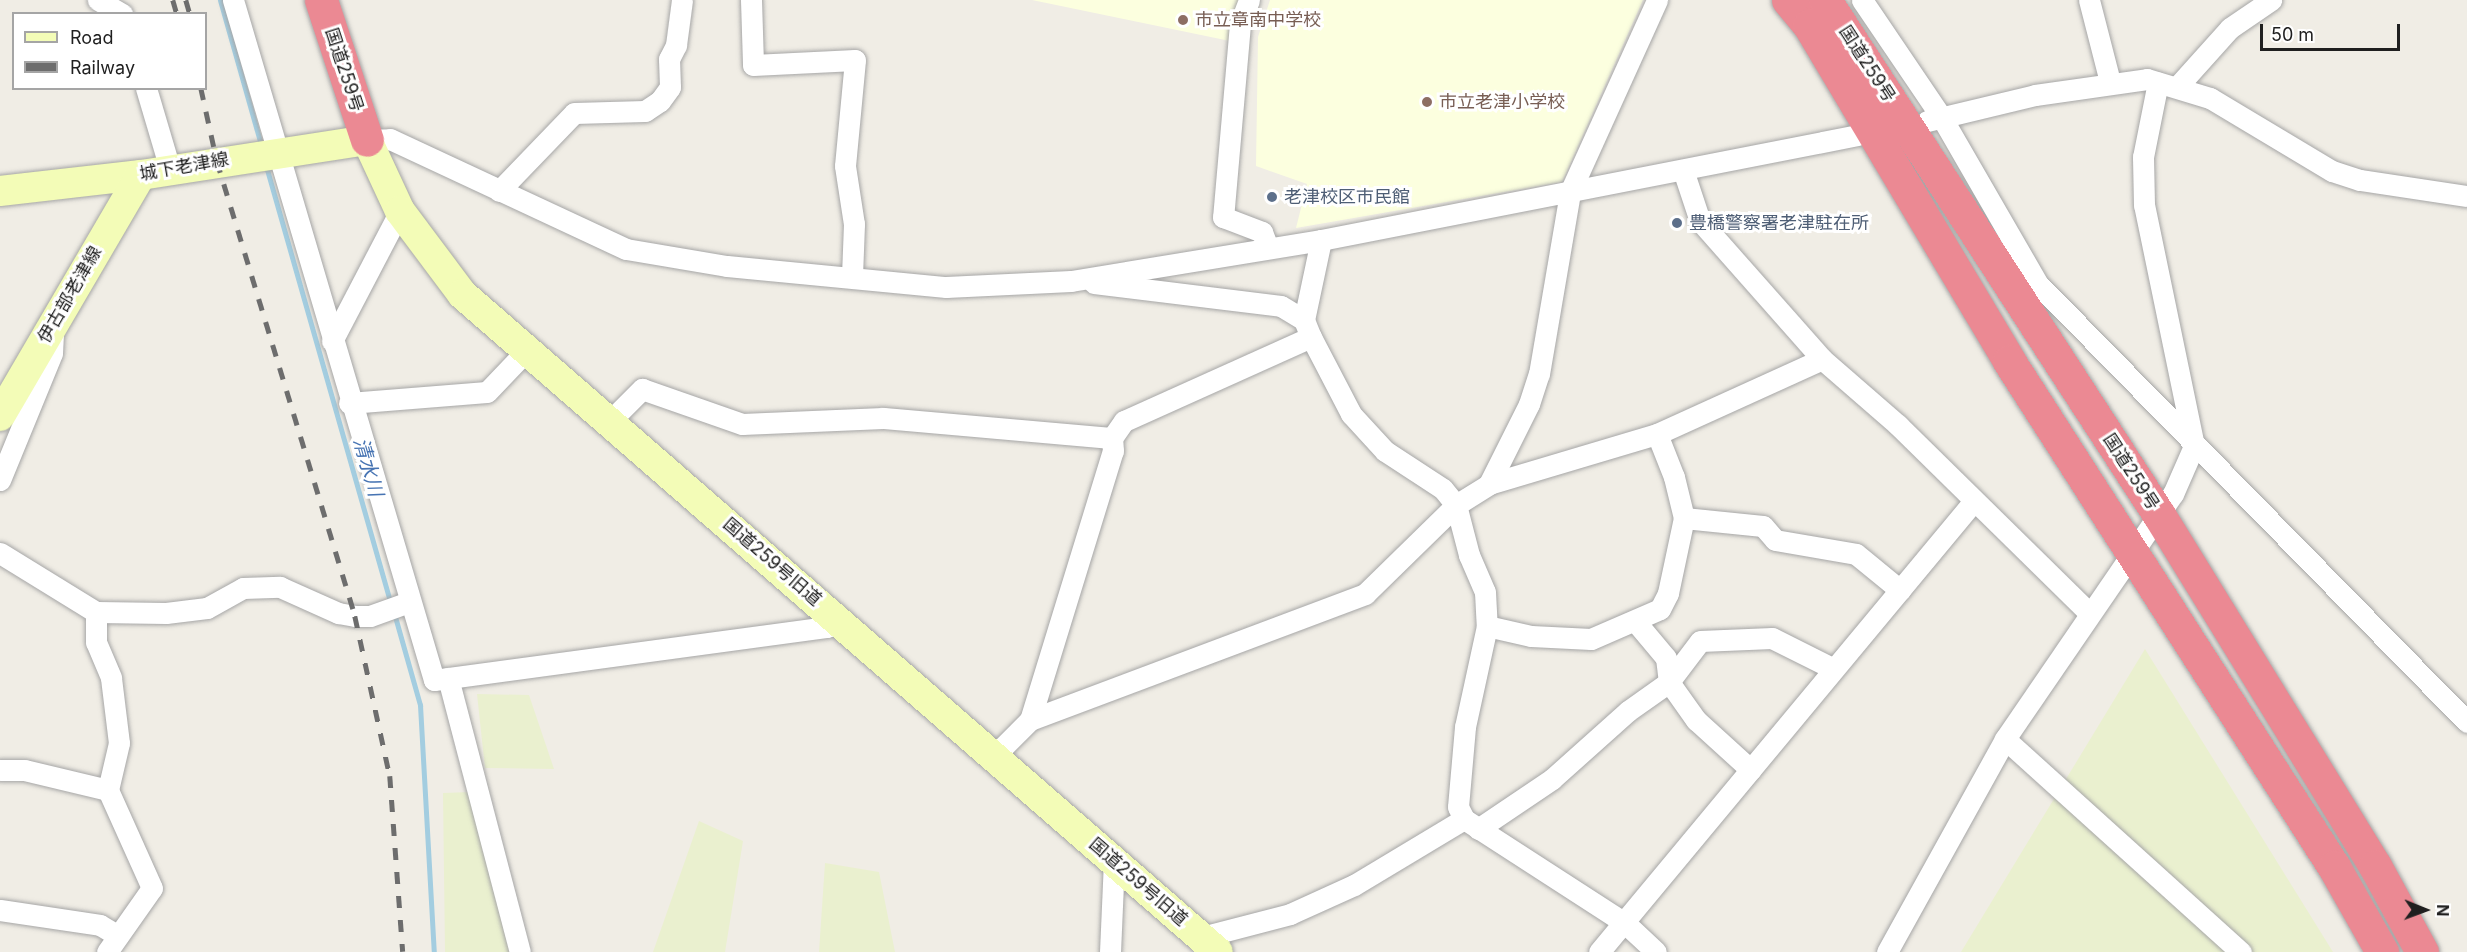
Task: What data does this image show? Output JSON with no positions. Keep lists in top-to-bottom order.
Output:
{
  "streets": {
    "highway": ["国道259号"],
    "street": ["城下老津線", "伊古部老津線", "国道259号旧道"]
  },
  "crossings": [
    ["国道259号", "城下老津線"],
    ["国道259号", "国道259号旧道"],
    ["城下老津線", "伊古部老津線"],
    ["城下老津線", "国道259号旧道"]
  ],
  "water": ["清水川"],
  "places": [
    "市立章南中学校",
    "市立老津小学校",
    "老津校区市民館",
    "豊橋警察署老津駐在所"
  ],
  "legend": ["Road", "Railway"],
  "scale_bar": "50 m",
  "north": "right"
}
